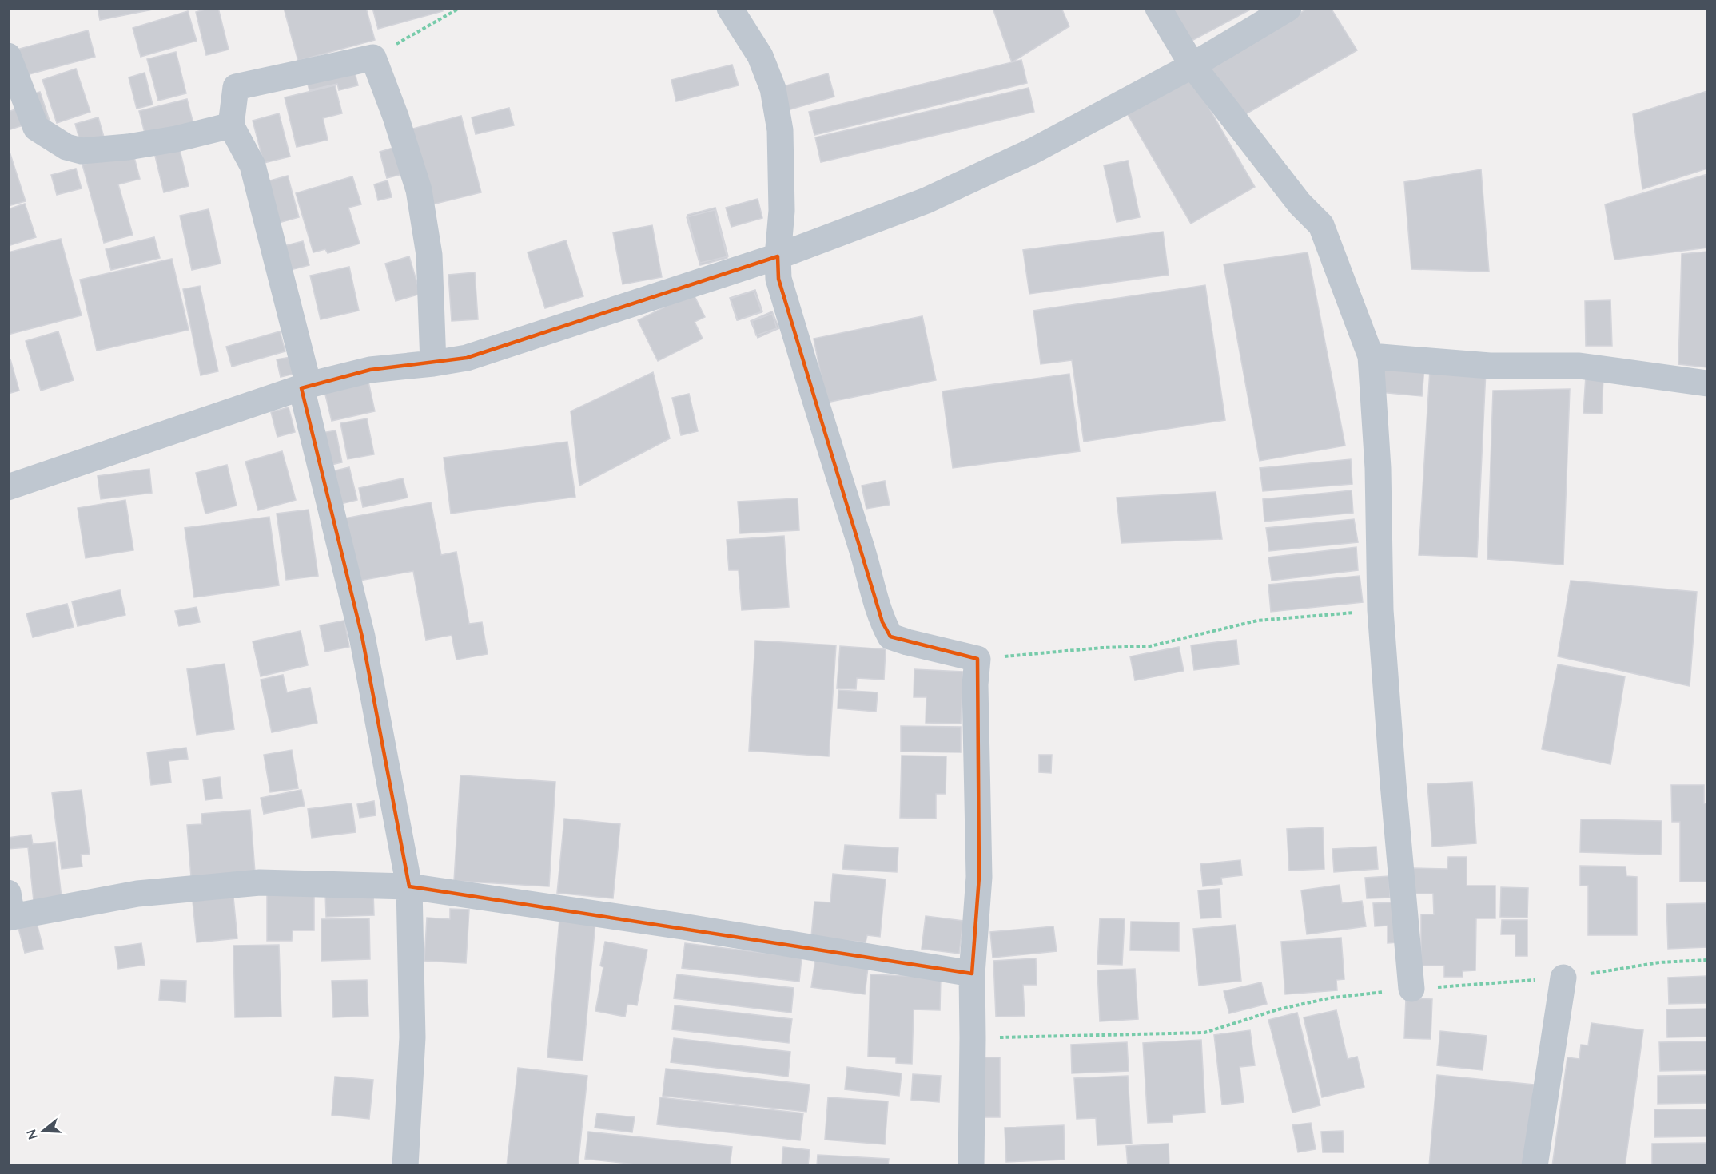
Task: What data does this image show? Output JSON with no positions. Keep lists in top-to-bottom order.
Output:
{
  "north": "left"
}
